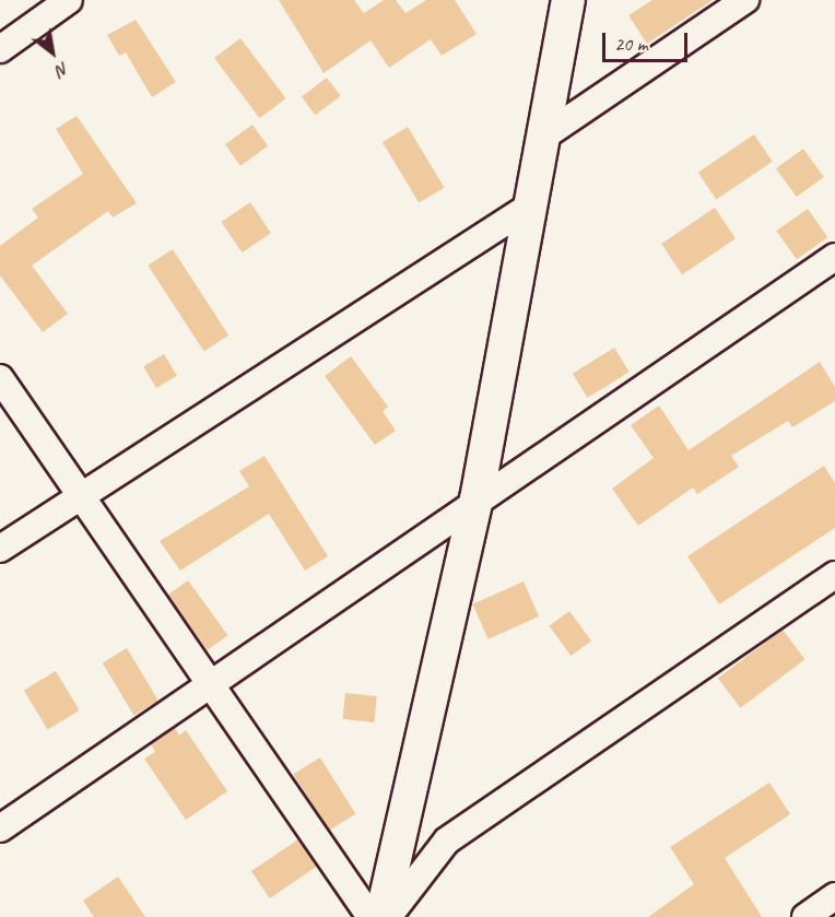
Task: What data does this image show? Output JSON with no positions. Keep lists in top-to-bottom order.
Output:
{
  "scale_bar": "20 m",
  "north": "bottom right"
}
